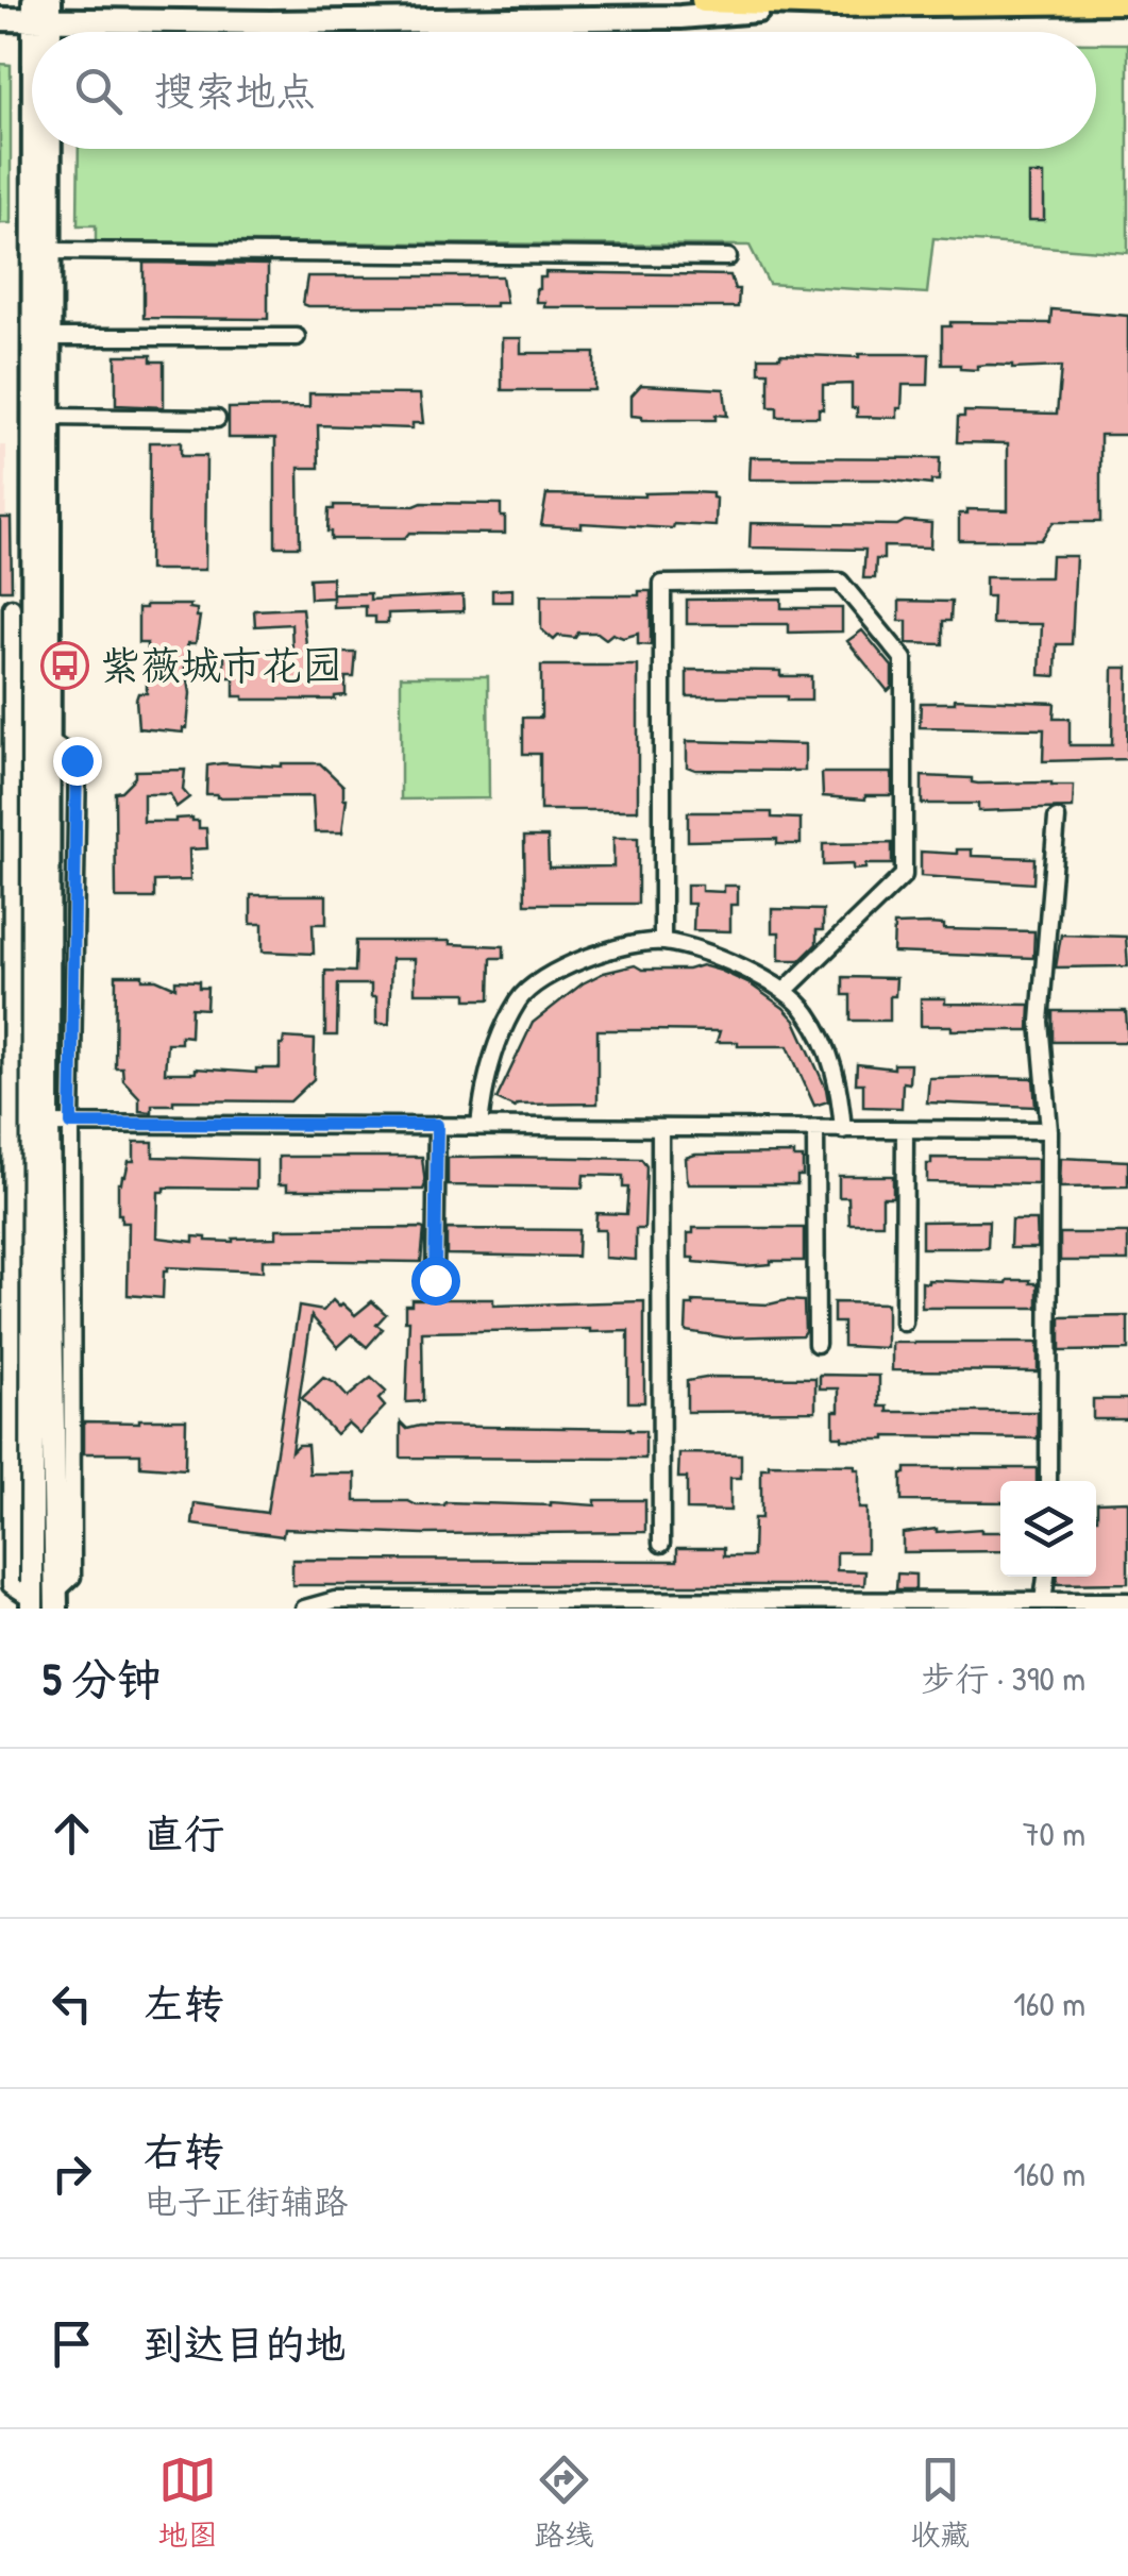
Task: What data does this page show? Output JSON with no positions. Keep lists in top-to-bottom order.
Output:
{
  "places": {
    "bus stop": ["紫薇城市花园"]
  },
  "page": {
    "search": "搜索地点",
    "heading": ["5 分钟", "步行 · 390 m"],
    "list": [
      ["直行", "70 m"],
      ["左转", "160 m"],
      ["右转", "电子正街辅路", "160 m"],
      "到达目的地"
    ],
    "nav": ["地图", "路线", "收藏"]
  }
}
